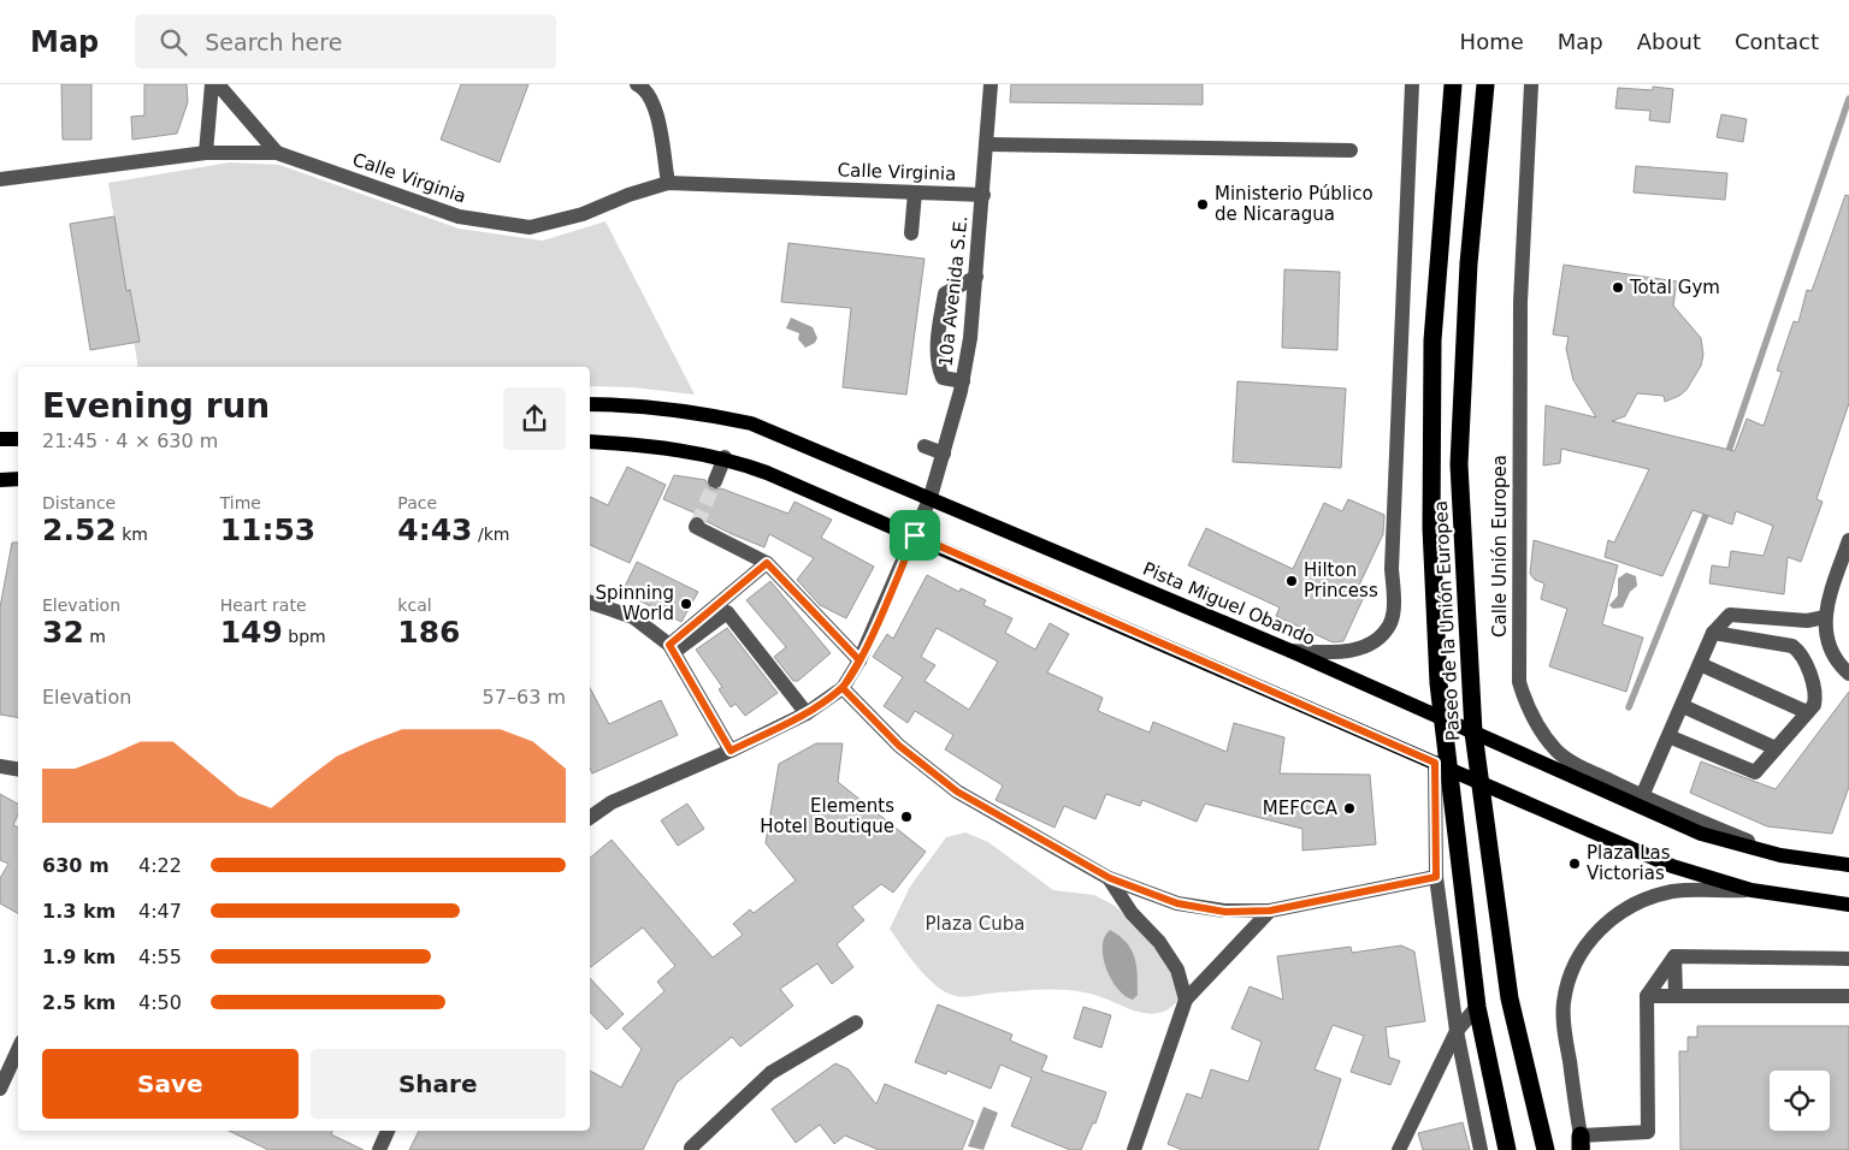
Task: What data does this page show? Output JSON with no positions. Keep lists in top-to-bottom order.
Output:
{
  "streets": {
    "highway": ["Paseo de la Unión Europea"],
    "main road": ["Pista Miguel Obando"],
    "street": ["Calle Virginia", "10a Avenida S.E.", "Calle Unión Europea"]
  },
  "crossings": [
    ["Calle Virginia", "10a Avenida S.E."],
    ["10a Avenida S.E.", "Pista Miguel Obando"],
    ["Calle Unión Europea", "Pista Miguel Obando"],
    ["Pista Miguel Obando", "Paseo de la Unión Europea"]
  ],
  "parks": ["Plaza Cuba"],
  "places": [
    "Ministerio Público de Nicaragua",
    "Total Gym",
    "Hilton Princess",
    "Spinning World",
    "MEFCCA",
    "Elements Hotel Boutique",
    "Plaza Las Victorias"
  ],
  "page": {
    "header": "Map",
    "search": "Search here",
    "nav": [
      "Home",
      "Map",
      "About",
      "Contact"
    ],
    "heading": ["Evening run", "21:45 · 4 × 630 m"],
    "stats": [
      ["Distance", "2.52 km"],
      ["Time", "11:53"],
      ["Pace", "4:43 /km"],
      ["Elevation", "32 m"],
      ["Heart rate", "149 bpm"],
      ["kcal", "186"]
    ],
    "chart": ["Elevation", "57–63 m"],
    "list": [
      {
        "name": "630 m",
        "note": "4:22"
      },
      {
        "name": "1.3 km",
        "note": "4:47"
      },
      {
        "name": "1.9 km",
        "note": "4:55"
      },
      {
        "name": "2.5 km",
        "note": "4:50"
      }
    ],
    "buttons": ["Save", "Share"]
  }
}
